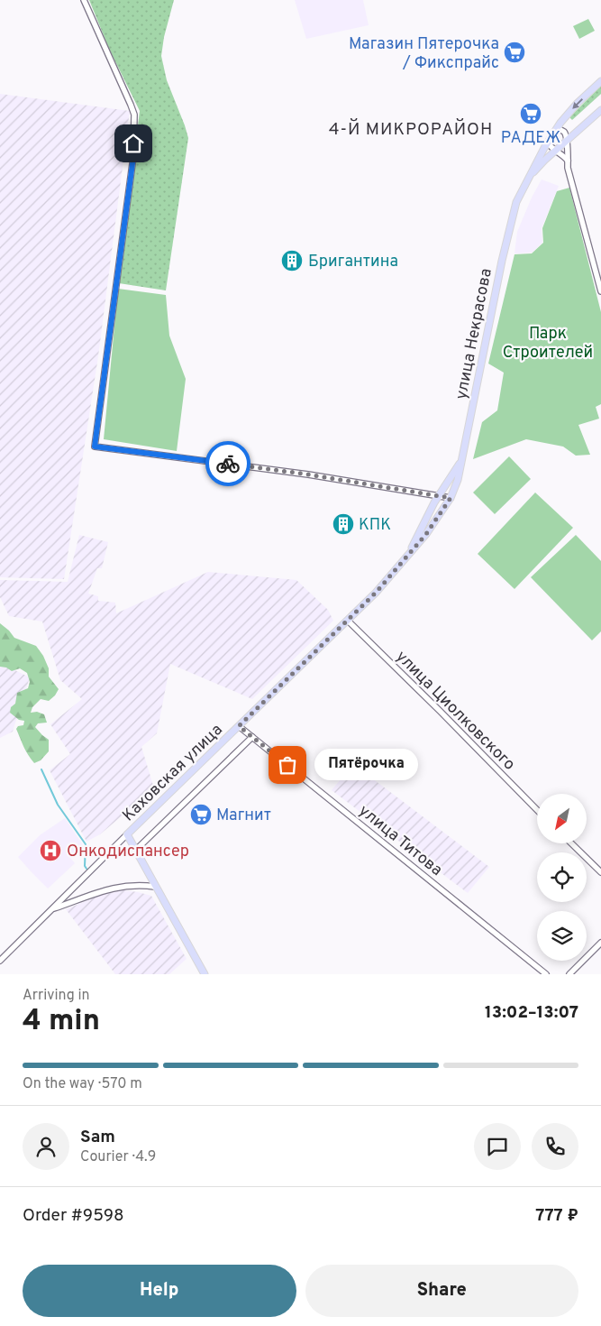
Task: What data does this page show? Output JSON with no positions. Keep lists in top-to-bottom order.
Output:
{
  "streets": {
    "main road": ["улица Некрасова", "Каховская улица"],
    "street": ["улица Циолковского", "улица Титова"]
  },
  "crossings": [
    ["улица Некрасова", "Каховская улица"],
    ["улица Циолковского", "Каховская улица"],
    ["Каховская улица", "улица Титова"]
  ],
  "districts": ["4-Й МИКРОРАЙОН"],
  "parks": ["Парк Строителей"],
  "places": {
    "supermarket": ["Магазин Пятерочка / Фикспрайс", "РАДЕЖ", "Магнит"],
    "building": ["Бригантина", "КПК"],
    "other": ["Пятёрочка"],
    "hospital": ["Онкодиспансер"]
  },
  "north": "bottom left",
  "page": {
    "bubble": "Пятёрочка",
    "heading": ["4 min", "Arriving in", "13:02–13:07"],
    "panel": [
      "Sam",
      "Courier · 4.9",
      "Order #9598",
      "777 ₽"
    ],
    "bar": "On the way · 570 m",
    "buttons": ["Help", "Share"]
  }
}
